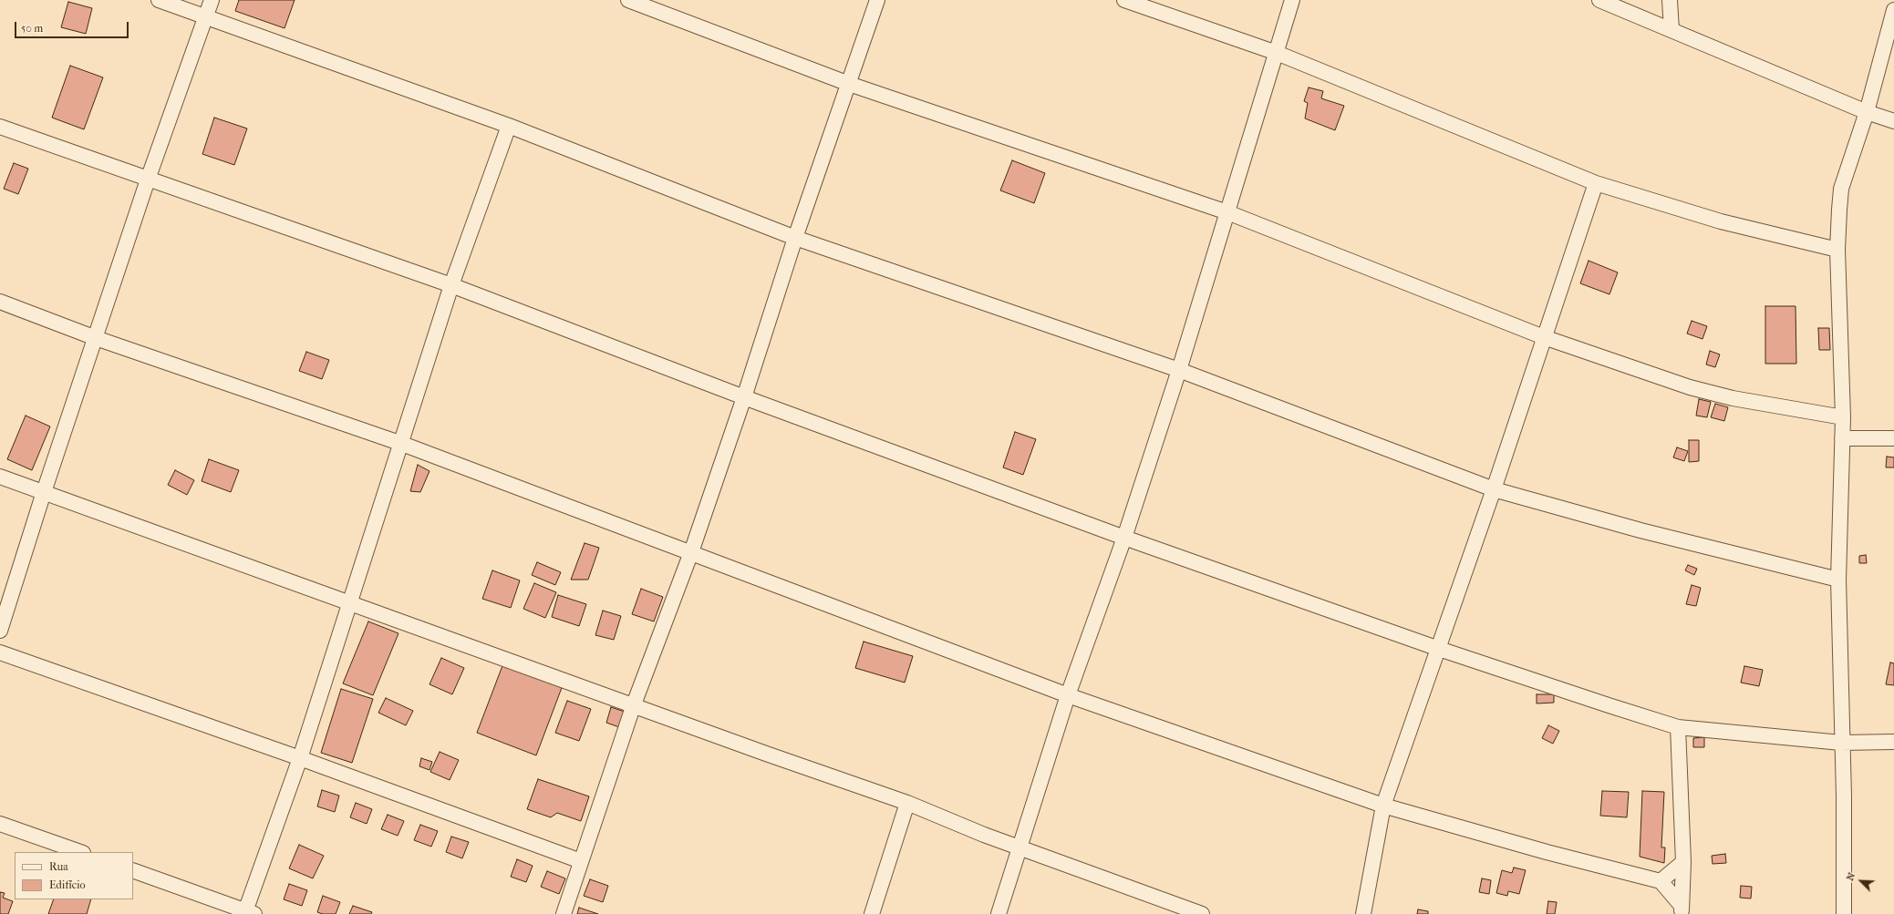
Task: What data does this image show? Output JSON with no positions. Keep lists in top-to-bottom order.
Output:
{
  "legend": ["Rua", "Edifício"],
  "scale_bar": "50 m",
  "north": "top left"
}
